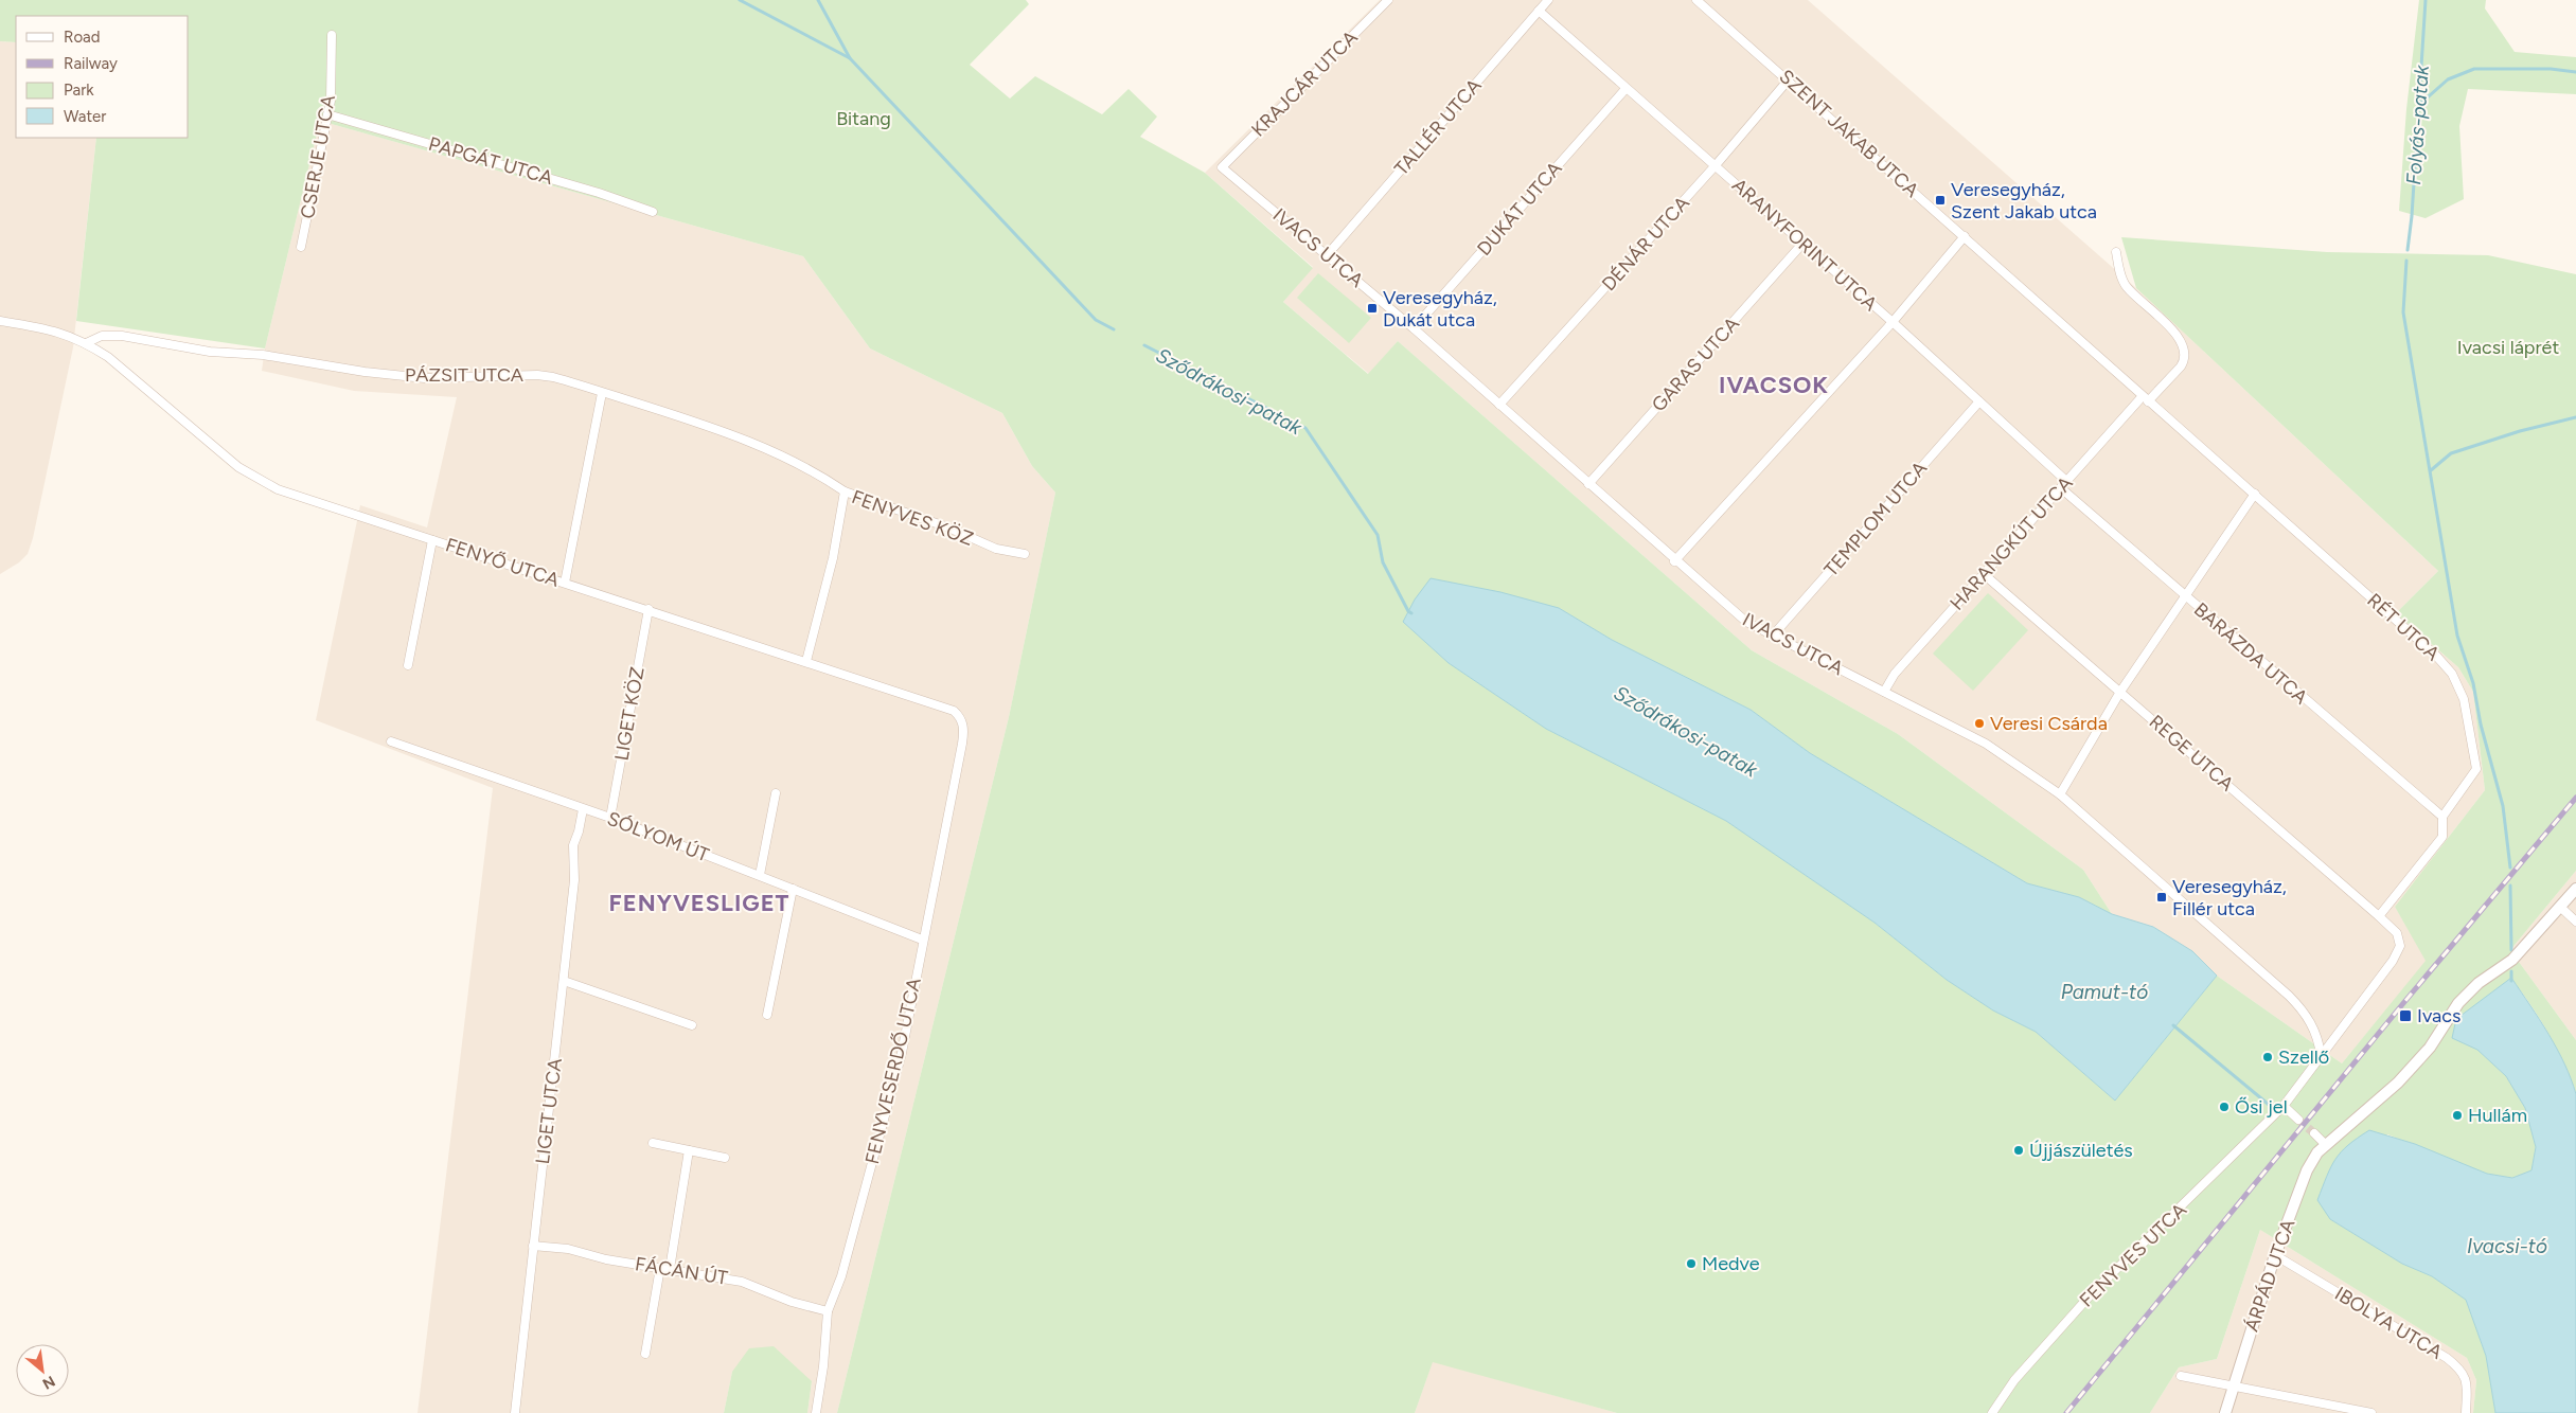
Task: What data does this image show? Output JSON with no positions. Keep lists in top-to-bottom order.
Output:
{
  "streets": {
    "street": [
      "KRAJCÁR UTCA",
      "TALLÉR UTCA",
      "SZENT JAKAB UTCA",
      "CSERJE UTCA",
      "PAPGÁT UTCA",
      "DUKÁT UTCA",
      "DÉNÁR UTCA",
      "ARANYFORINT UTCA",
      "IVACS UTCA",
      "GARAS UTCA",
      "PÁZSIT UTCA",
      "FENYVES KÖZ",
      "TEMPLOM UTCA",
      "HARANGKÚT UTCA",
      "FENYŐ UTCA",
      "RÉT UTCA",
      "BARÁZDA UTCA",
      "LIGET KÖZ",
      "REGE UTCA",
      "SÓLYOM ÚT",
      "FENYVESERDŐ UTCA",
      "LIGET UTCA",
      "FENYVES UTCA",
      "FÁCÁN ÚT",
      "ÁRPÁD UTCA",
      "IBOLYA UTCA"
    ]
  },
  "crossings": [
    ["KRAJCÁR UTCA", "IVACS UTCA"],
    ["TALLÉR UTCA", "ARANYFORINT UTCA"],
    ["TALLÉR UTCA", "IVACS UTCA"],
    ["SZENT JAKAB UTCA", "DÉNÁR UTCA"],
    ["SZENT JAKAB UTCA", "HARANGKÚT UTCA"],
    ["SZENT JAKAB UTCA", "RÉT UTCA"],
    ["CSERJE UTCA", "PAPGÁT UTCA"],
    ["DUKÁT UTCA", "ARANYFORINT UTCA"],
    ["DUKÁT UTCA", "IVACS UTCA"],
    ["DÉNÁR UTCA", "ARANYFORINT UTCA"],
    ["DÉNÁR UTCA", "IVACS UTCA"],
    ["ARANYFORINT UTCA", "GARAS UTCA"],
    ["ARANYFORINT UTCA", "TEMPLOM UTCA"],
    ["ARANYFORINT UTCA", "HARANGKÚT UTCA"],
    ["ARANYFORINT UTCA", "BARÁZDA UTCA"],
    ["IVACS UTCA", "GARAS UTCA"],
    ["IVACS UTCA", "TEMPLOM UTCA"],
    ["IVACS UTCA", "HARANGKÚT UTCA"],
    ["IVACS UTCA", "FENYVES UTCA"],
    ["PÁZSIT UTCA", "FENYVES KÖZ"],
    ["PÁZSIT UTCA", "FENYŐ UTCA"],
    ["FENYVES KÖZ", "FENYŐ UTCA"],
    ["HARANGKÚT UTCA", "RÉT UTCA"],
    ["HARANGKÚT UTCA", "BARÁZDA UTCA"],
    ["HARANGKÚT UTCA", "REGE UTCA"],
    ["FENYŐ UTCA", "LIGET KÖZ"],
    ["FENYŐ UTCA", "FENYVESERDŐ UTCA"],
    ["RÉT UTCA", "BARÁZDA UTCA"],
    ["RÉT UTCA", "REGE UTCA"],
    ["LIGET KÖZ", "SÓLYOM ÚT"],
    ["REGE UTCA", "FENYVES UTCA"],
    ["SÓLYOM ÚT", "FENYVESERDŐ UTCA"],
    ["SÓLYOM ÚT", "LIGET UTCA"],
    ["FENYVESERDŐ UTCA", "FÁCÁN ÚT"],
    ["LIGET UTCA", "FÁCÁN ÚT"],
    ["ÁRPÁD UTCA", "IBOLYA UTCA"]
  ],
  "districts": ["IVACSOK", "FENYVESLIGET"],
  "water": [
    "Folyás-patak",
    "Sződrákosi-patak",
    "Pamut-tó",
    "Ivacsi-tó"
  ],
  "parks": ["Bitang", "Ivacsi láprét"],
  "places": {
    "transit": [
      "Veresegyház, Szent Jakab utca",
      "Veresegyház, Dukát utca",
      "Veresegyház, Fillér utca",
      "Ivacs"
    ],
    "other": [
      "Veresi Csárda",
      "Szellő",
      "Ősi jel",
      "Hullám",
      "Újjászületés",
      "Medve"
    ]
  },
  "legend": [
    "Road",
    "Railway",
    "Park",
    "Water"
  ],
  "north": "bottom right"
}
